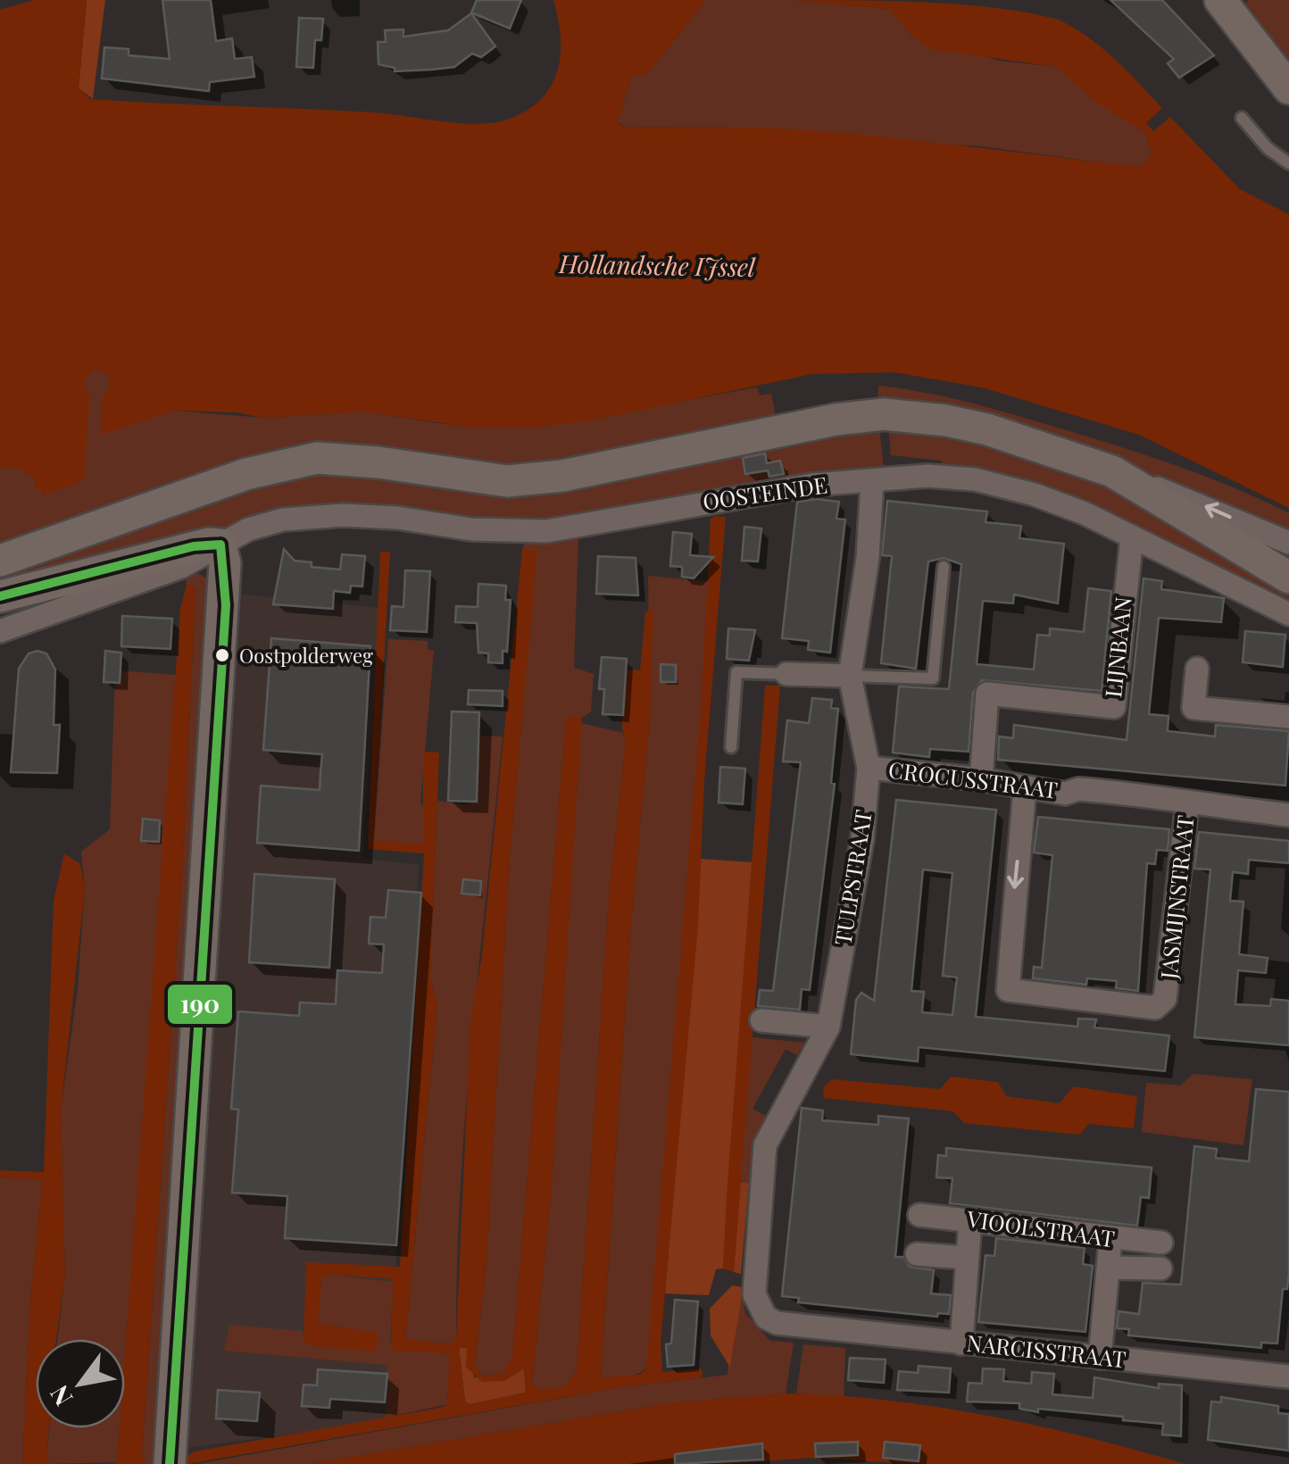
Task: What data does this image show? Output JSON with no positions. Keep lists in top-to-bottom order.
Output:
{
  "streets": {
    "street": [
      "OOSTEINDE",
      "LIJNBAAN",
      "CROCUSSTRAAT",
      "TULPSTRAAT",
      "JASMIJNSTRAAT",
      "VIOOLSTRAAT",
      "NARCISSTRAAT"
    ]
  },
  "crossings": [
    ["OOSTEINDE", "LIJNBAAN"],
    ["OOSTEINDE", "TULPSTRAAT"],
    ["LIJNBAAN", "CROCUSSTRAAT"],
    ["CROCUSSTRAAT", "TULPSTRAAT"],
    ["CROCUSSTRAAT", "JASMIJNSTRAAT"],
    ["TULPSTRAAT", "NARCISSTRAAT"]
  ],
  "water": ["Hollandsche IJssel"],
  "places": ["Oostpolderweg"],
  "lines": ["transit line 190"],
  "north": "bottom left"
}
